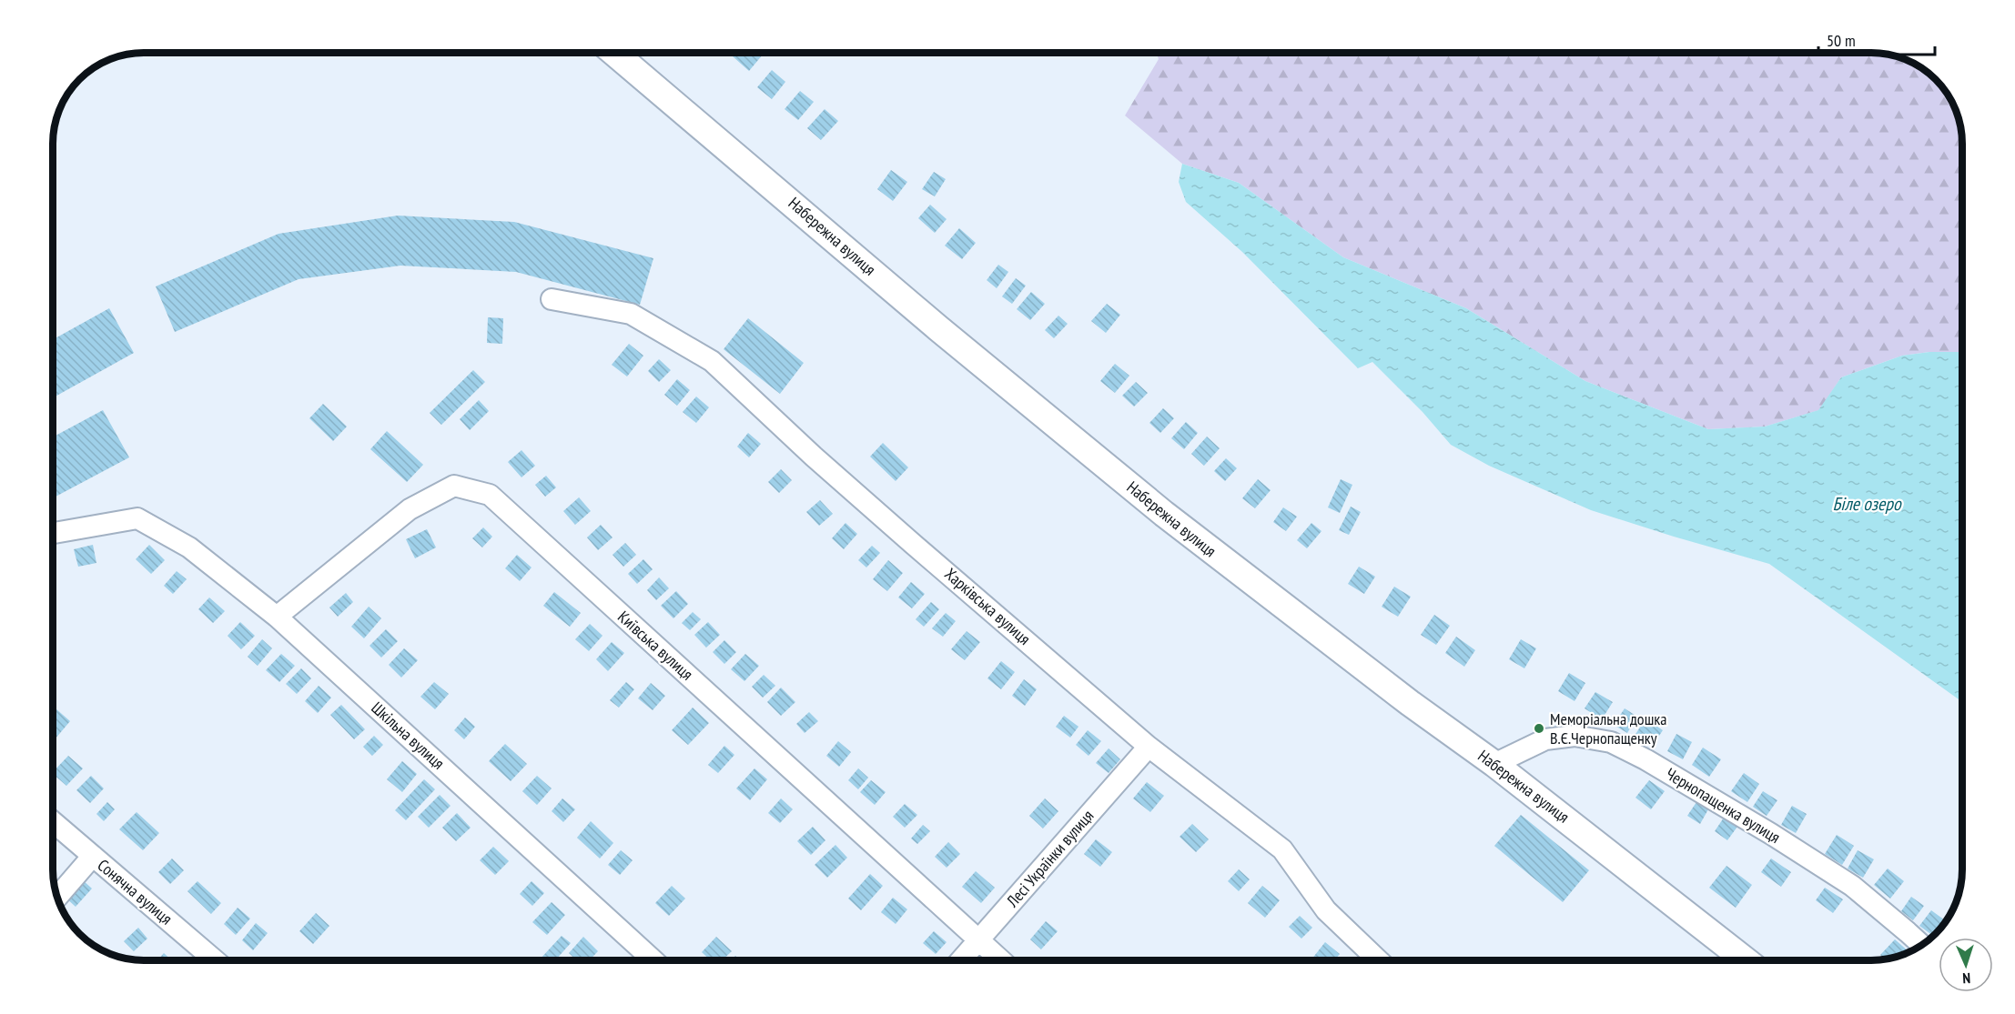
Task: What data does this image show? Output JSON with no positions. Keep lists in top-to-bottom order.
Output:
{
  "streets": {
    "main road": ["Набережна вулиця"],
    "street": [
      "Харківська вулиця",
      "Київська вулиця",
      "Шкільна вулиця",
      "Чернопащенка вулиця",
      "Лесі Українки вулиця",
      "Сонячна вулиця"
    ]
  },
  "crossings": [
    ["Набережна вулиця", "Чернопащенка вулиця"],
    ["Харківська вулиця", "Лесі Українки вулиця"],
    ["Київська вулиця", "Шкільна вулиця"],
    ["Київська вулиця", "Лесі Українки вулиця"]
  ],
  "water": ["Біле озеро"],
  "places": ["Меморіальна дошка В.Є.Чернопащенку"],
  "scale_bar": "50 m",
  "north": "bottom"
}
